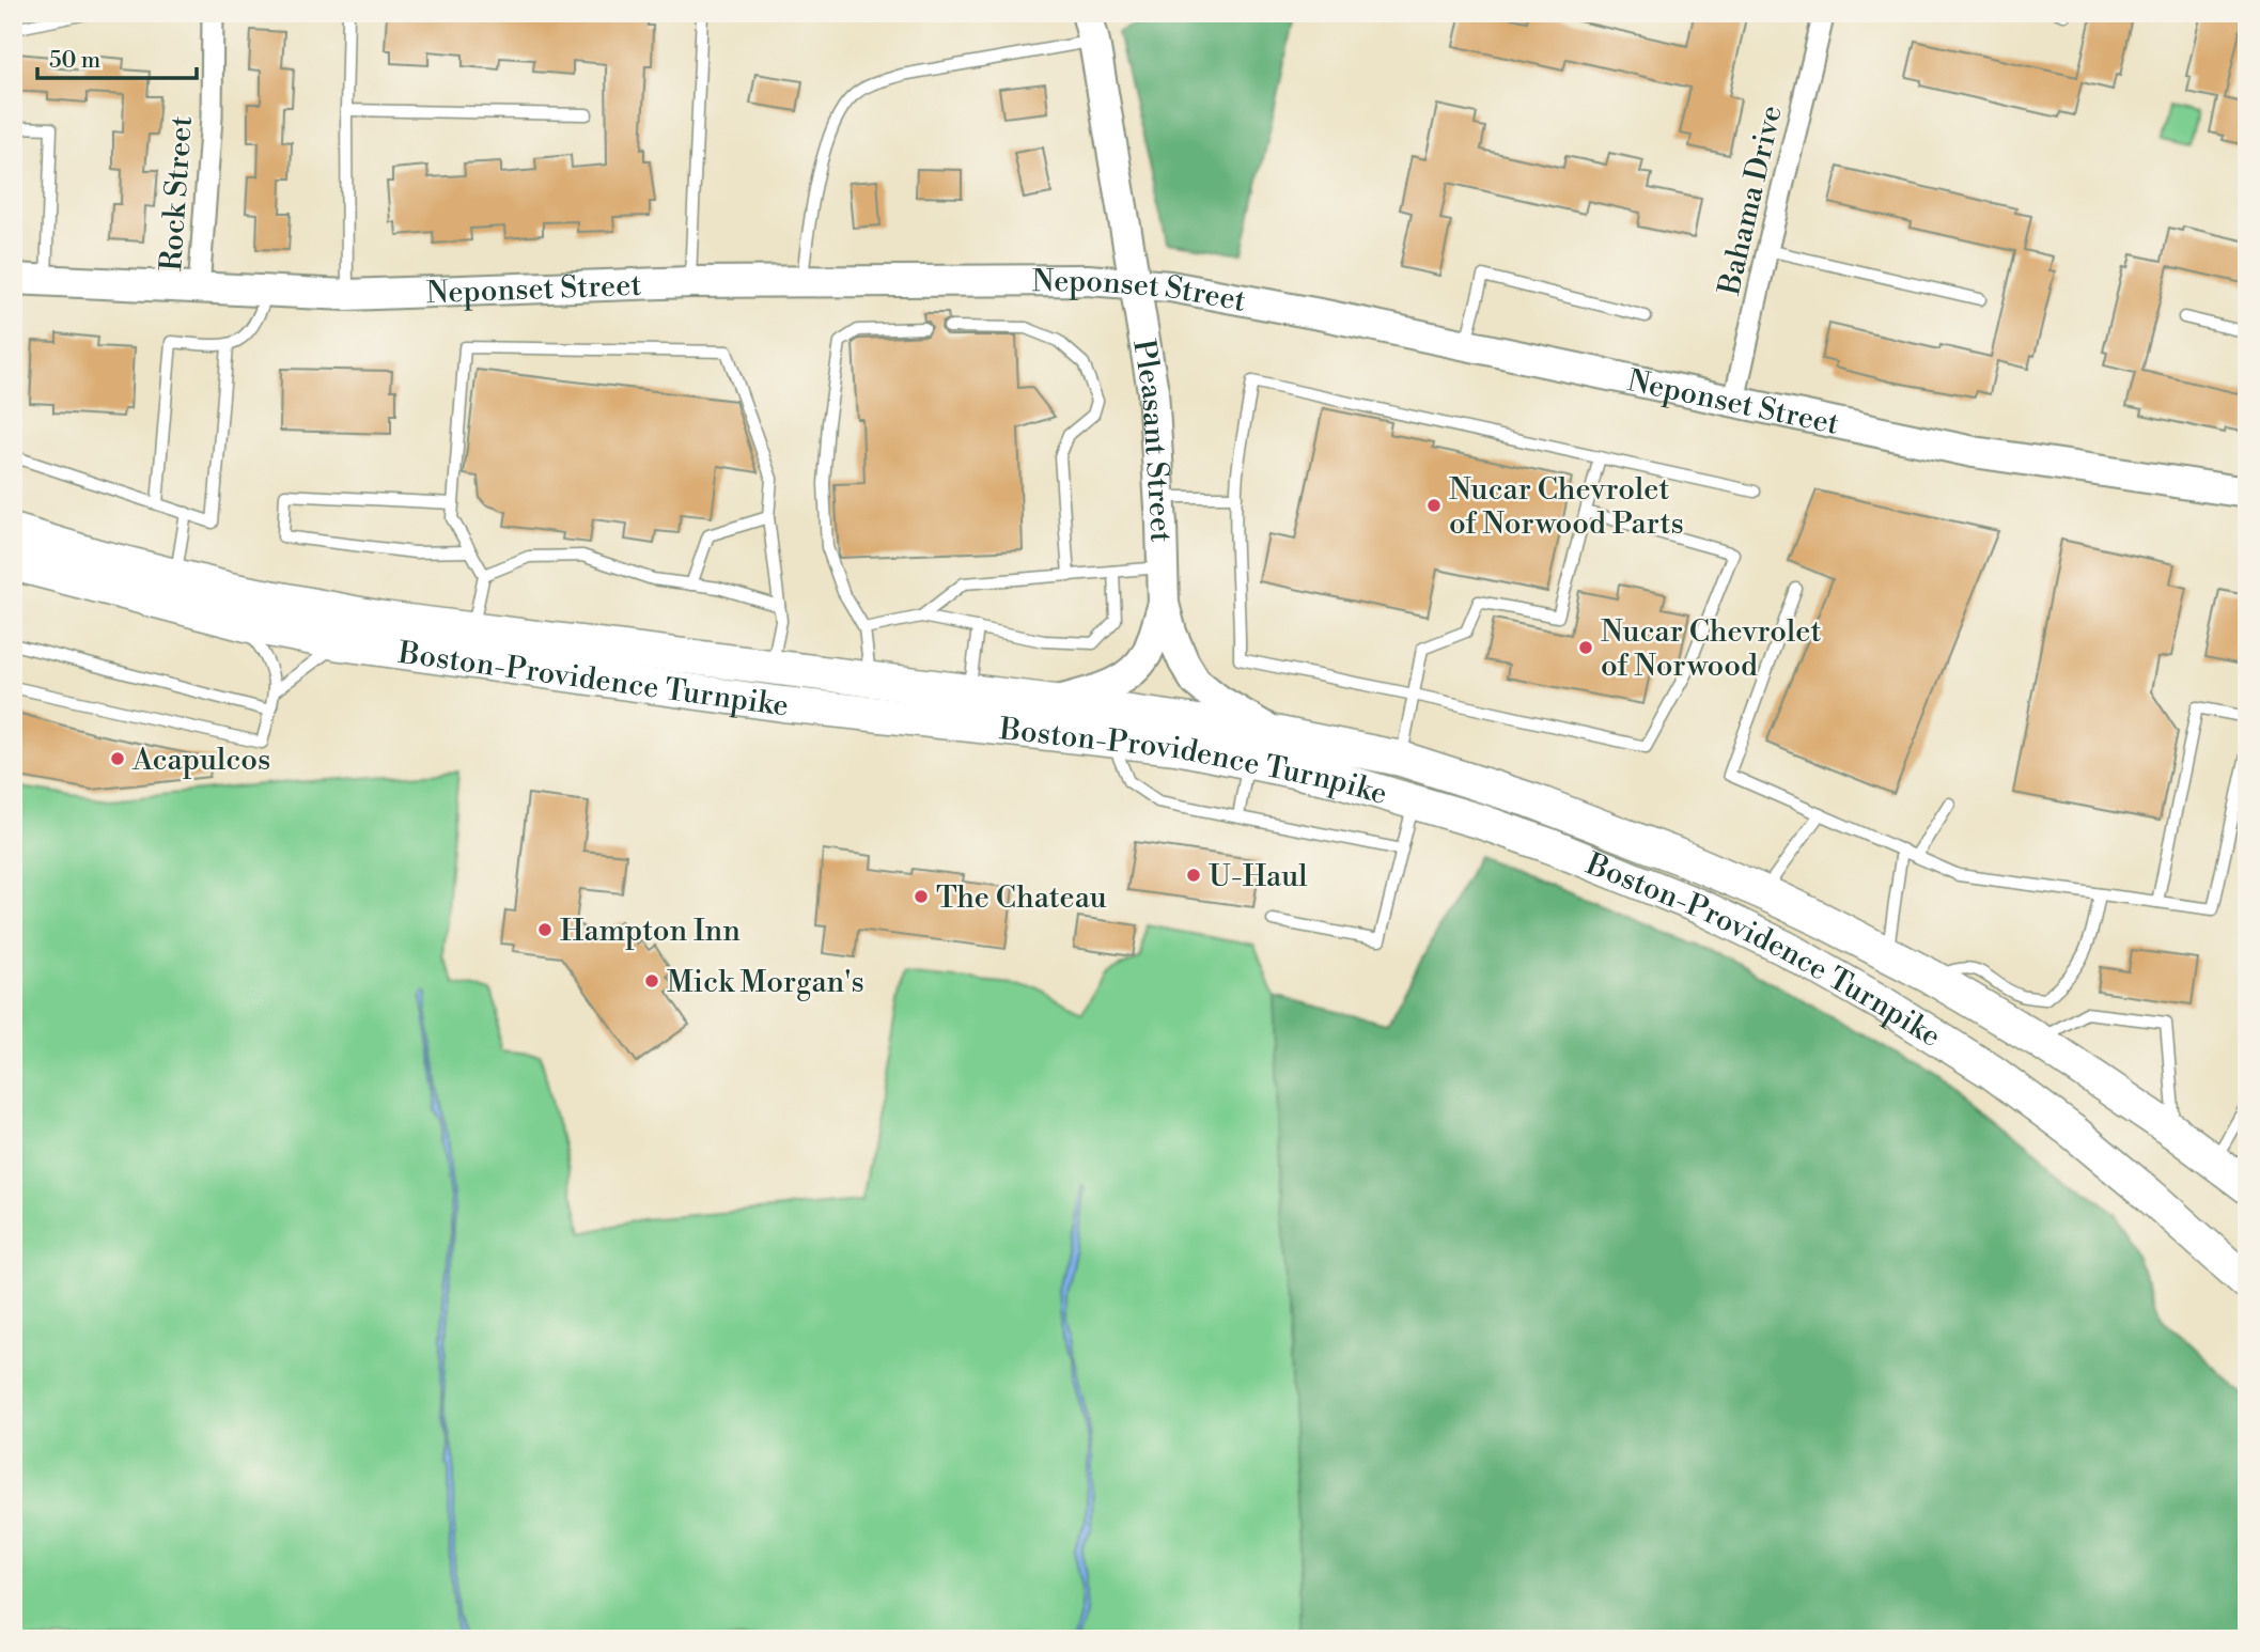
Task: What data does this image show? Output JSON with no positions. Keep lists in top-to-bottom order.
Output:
{
  "streets": {
    "main road": ["Boston-Providence Turnpike"],
    "street": [
      "Rock Street",
      "Bahama Drive",
      "Neponset Street",
      "Pleasant Street"
    ]
  },
  "crossings": [
    ["Rock Street", "Neponset Street"],
    ["Bahama Drive", "Neponset Street"],
    ["Neponset Street", "Pleasant Street"],
    ["Pleasant Street", "Boston-Providence Turnpike"]
  ],
  "places": [
    "Nucar Chevrolet of Norwood Parts",
    "Nucar Chevrolet of Norwood",
    "Acapulcos",
    "U-Haul",
    "The Chateau",
    "Hampton Inn",
    "Mick Morgan's"
  ],
  "scale_bar": "50 m"
}
